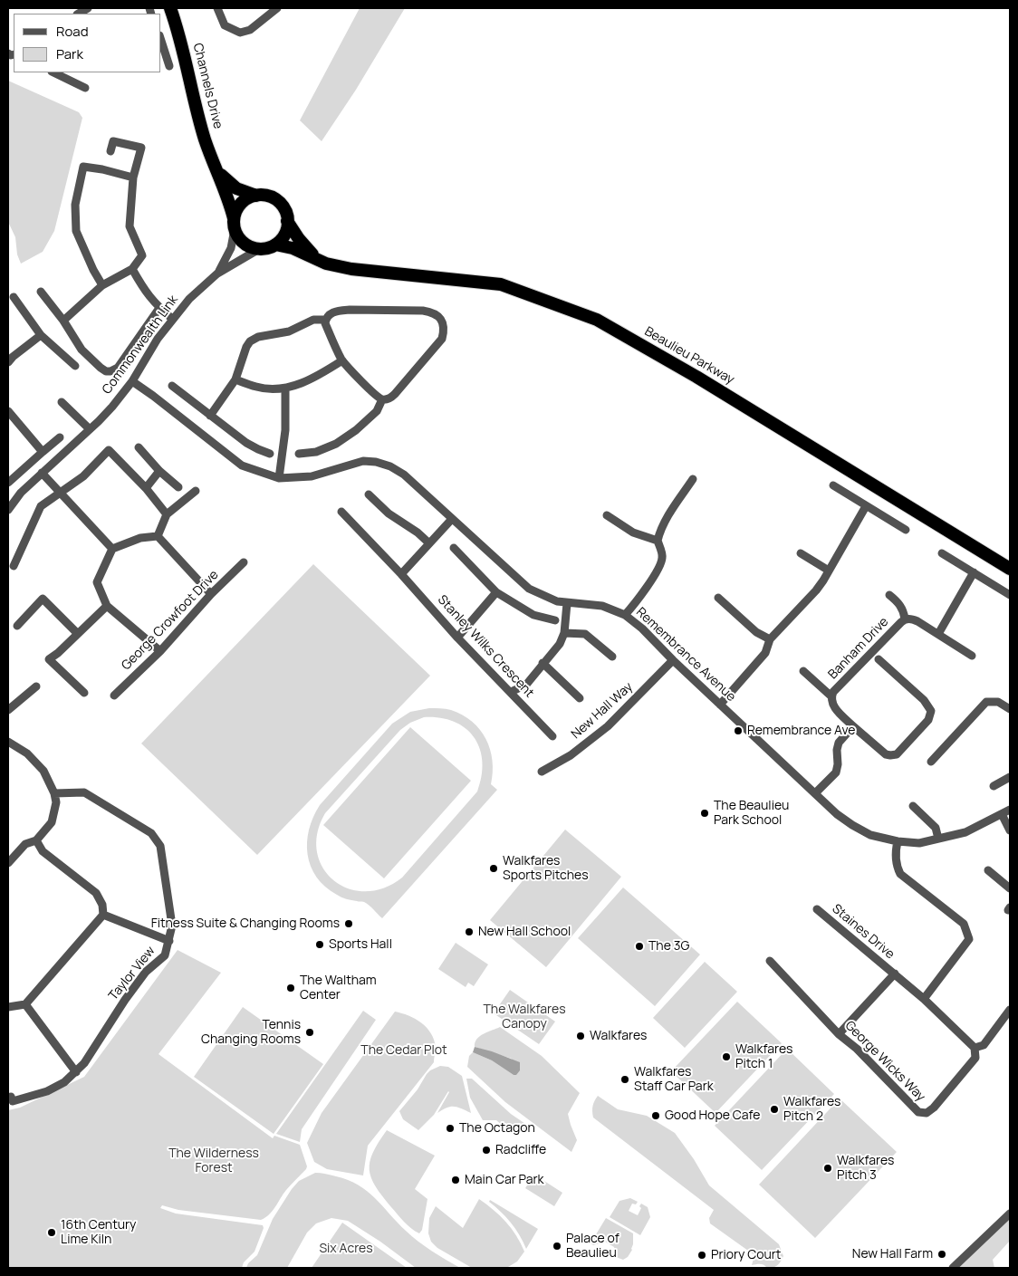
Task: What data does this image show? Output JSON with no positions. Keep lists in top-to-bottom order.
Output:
{
  "streets": {
    "highway": ["Channels Drive", "Beaulieu Parkway"],
    "street": [
      "Commonwealth Link",
      "George Crowfoot Drive",
      "Stanley Wilks Crescent",
      "Banham Drive",
      "Remembrance Avenue",
      "New Hall Way",
      "Staines Drive",
      "Taylor View",
      "George Wicks Way"
    ]
  },
  "crossings": [
    ["Channels Drive", "Commonwealth Link"],
    ["Channels Drive", "Beaulieu Parkway"],
    ["Commonwealth Link", "Beaulieu Parkway"],
    ["Commonwealth Link", "Remembrance Avenue"],
    ["Remembrance Avenue", "New Hall Way"],
    ["Staines Drive", "George Wicks Way"]
  ],
  "parks": [
    "The Walkfares Canopy",
    "The Cedar Plot",
    "The Wilderness Forest",
    "Six Acres"
  ],
  "places": [
    "Remembrance Ave",
    "The Beaulieu Park School",
    "Walkfares Sports Pitches",
    "Fitness Suite & Changing Rooms",
    "New Hall School",
    "Sports Hall",
    "The 3G",
    "The Waltham Center",
    "Tennis Changing Rooms",
    "Walkfares",
    "Walkfares Pitch 1",
    "Walkfares Staff Car Park",
    "Walkfares Pitch 2",
    "Good Hope Cafe",
    "The Octagon",
    "Radcliffe",
    "Walkfares Pitch 3",
    "Main Car Park",
    "16th Century Lime Kiln",
    "Palace of Beaulieu",
    "New Hall Farm",
    "Priory Court"
  ],
  "legend": ["Road", "Park"]
}
